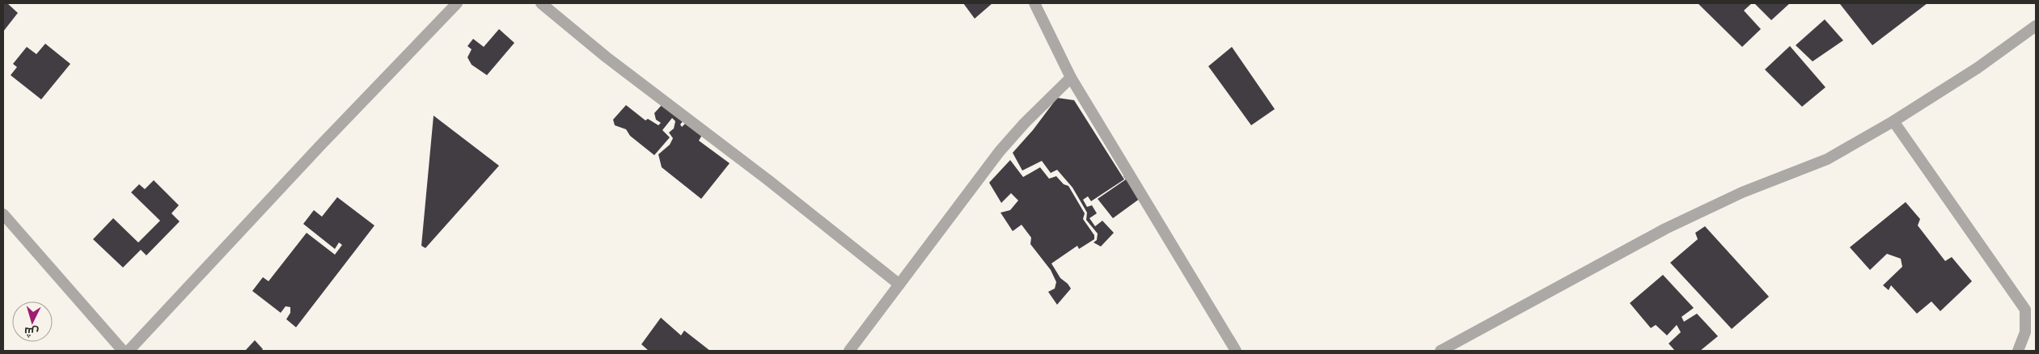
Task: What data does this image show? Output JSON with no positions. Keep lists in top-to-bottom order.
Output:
{
  "north": "bottom"
}
